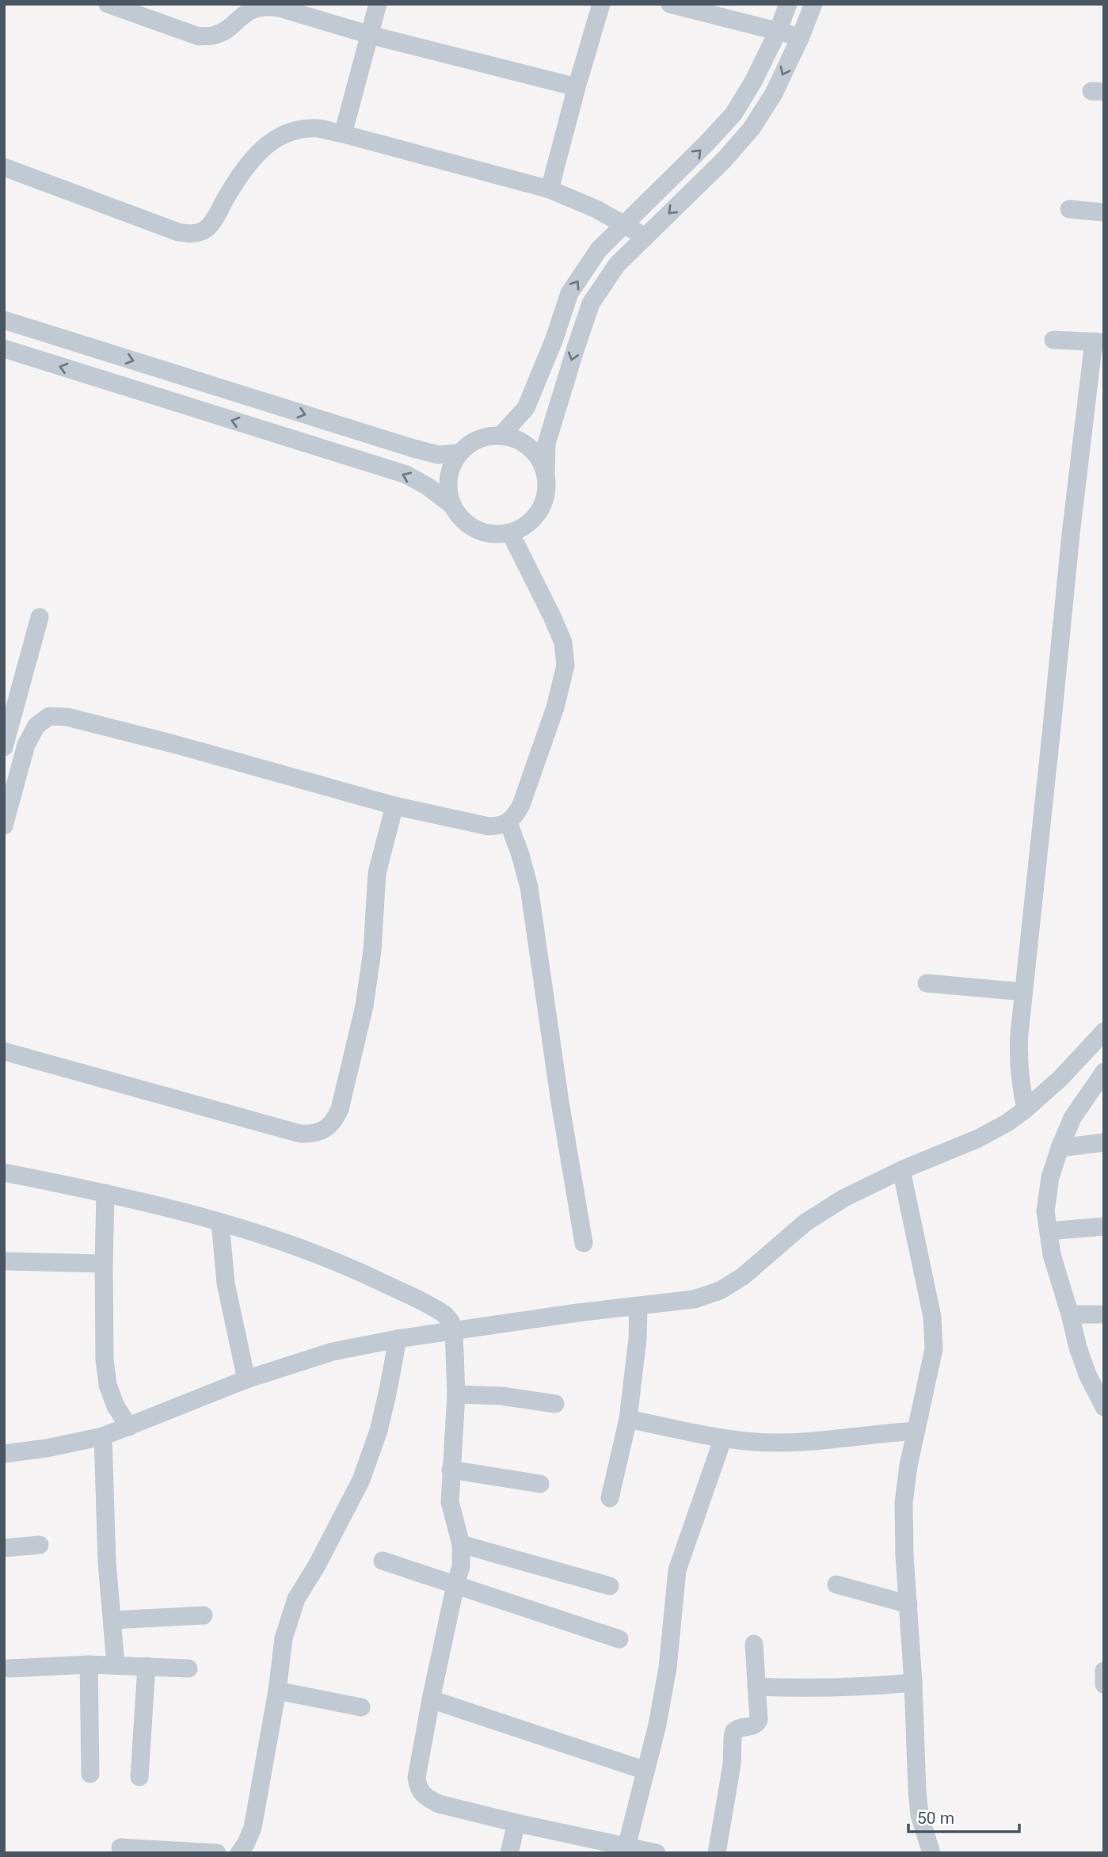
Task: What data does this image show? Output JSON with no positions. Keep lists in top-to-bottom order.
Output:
{
  "scale_bar": "50 m"
}
